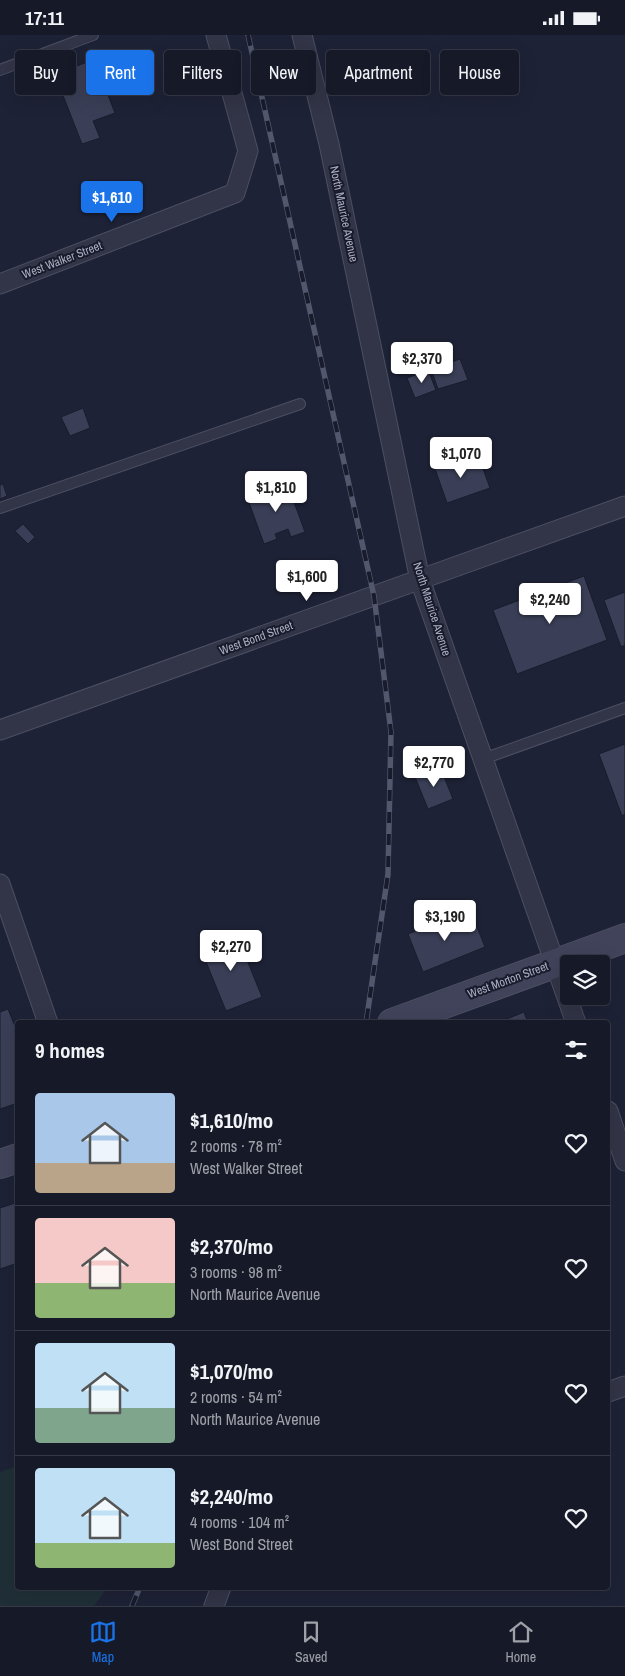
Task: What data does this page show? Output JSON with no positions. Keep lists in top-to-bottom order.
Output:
{
  "streets": {
    "main road": ["West Morton Street"],
    "street": ["North Maurice Avenue", "West Walker Street", "West Bond Street"]
  },
  "crossings": [
    ["North Maurice Avenue", "West Bond Street"],
    ["North Maurice Avenue", "West Morton Street"]
  ],
  "page": {
    "status": "17:11",
    "chip": [
      "Buy",
      "Rent",
      "Filters",
      "New",
      "Apartment",
      "House"
    ],
    "price": [
      "$1,610",
      "$2,370",
      "$1,070",
      "$1,810",
      "$1,600",
      "$2,240",
      "$2,770",
      "$3,190",
      "$2,270"
    ],
    "heading": "9 homes",
    "list": [
      {
        "name": "$1,610/mo",
        "note": "2 rooms · 78 m² · West Walker Street"
      },
      {
        "name": "$2,370/mo",
        "note": "3 rooms · 98 m² · North Maurice Avenue"
      },
      {
        "name": "$1,070/mo",
        "note": "2 rooms · 54 m² · North Maurice Avenue"
      },
      {
        "name": "$2,240/mo",
        "note": "4 rooms · 104 m² · West Bond Street"
      }
    ],
    "tabs": ["Map", "Saved", "Home"]
  }
}
